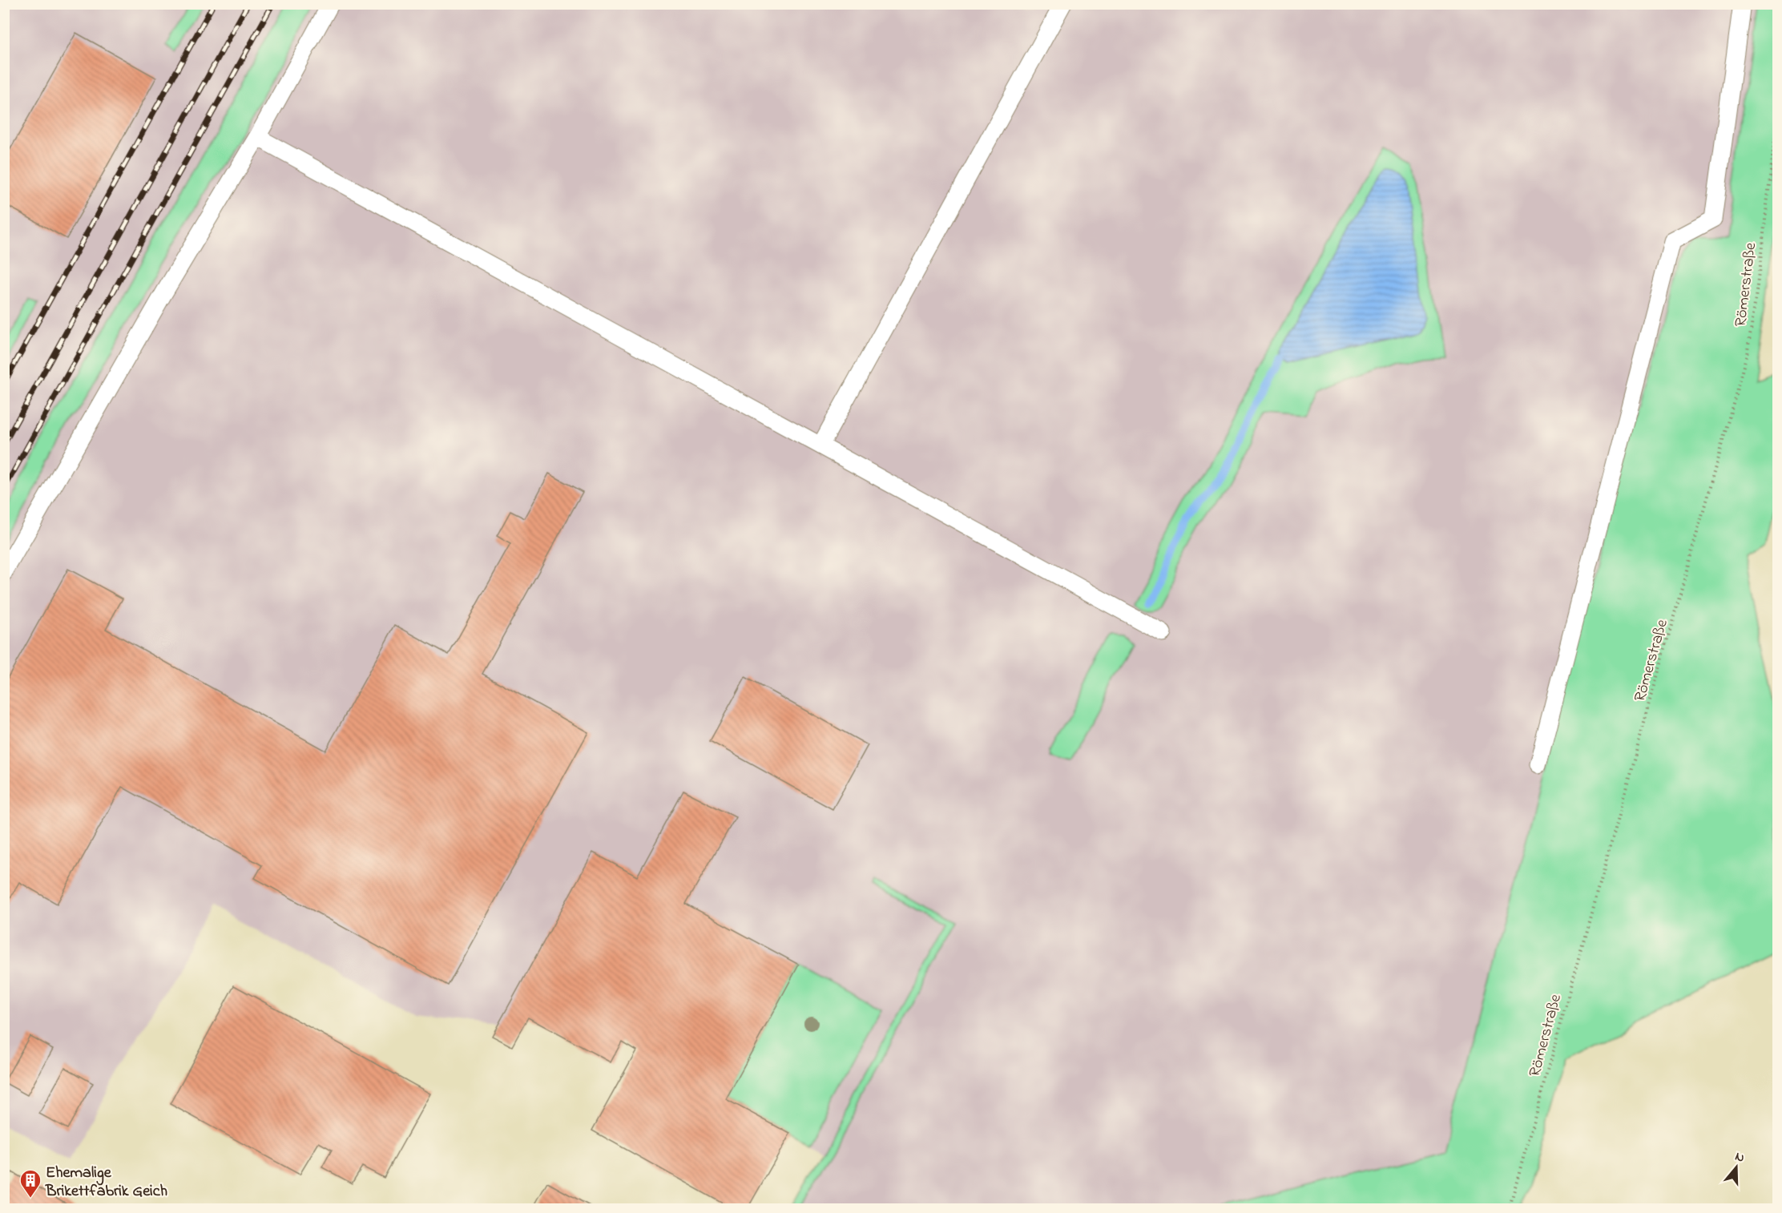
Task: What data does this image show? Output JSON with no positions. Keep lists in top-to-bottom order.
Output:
{
  "streets": {
    "path": ["Römerstraße"]
  },
  "places": {
    "building": ["Ehemalige Brikettfabrik Geich"]
  },
  "north": "top"
}
